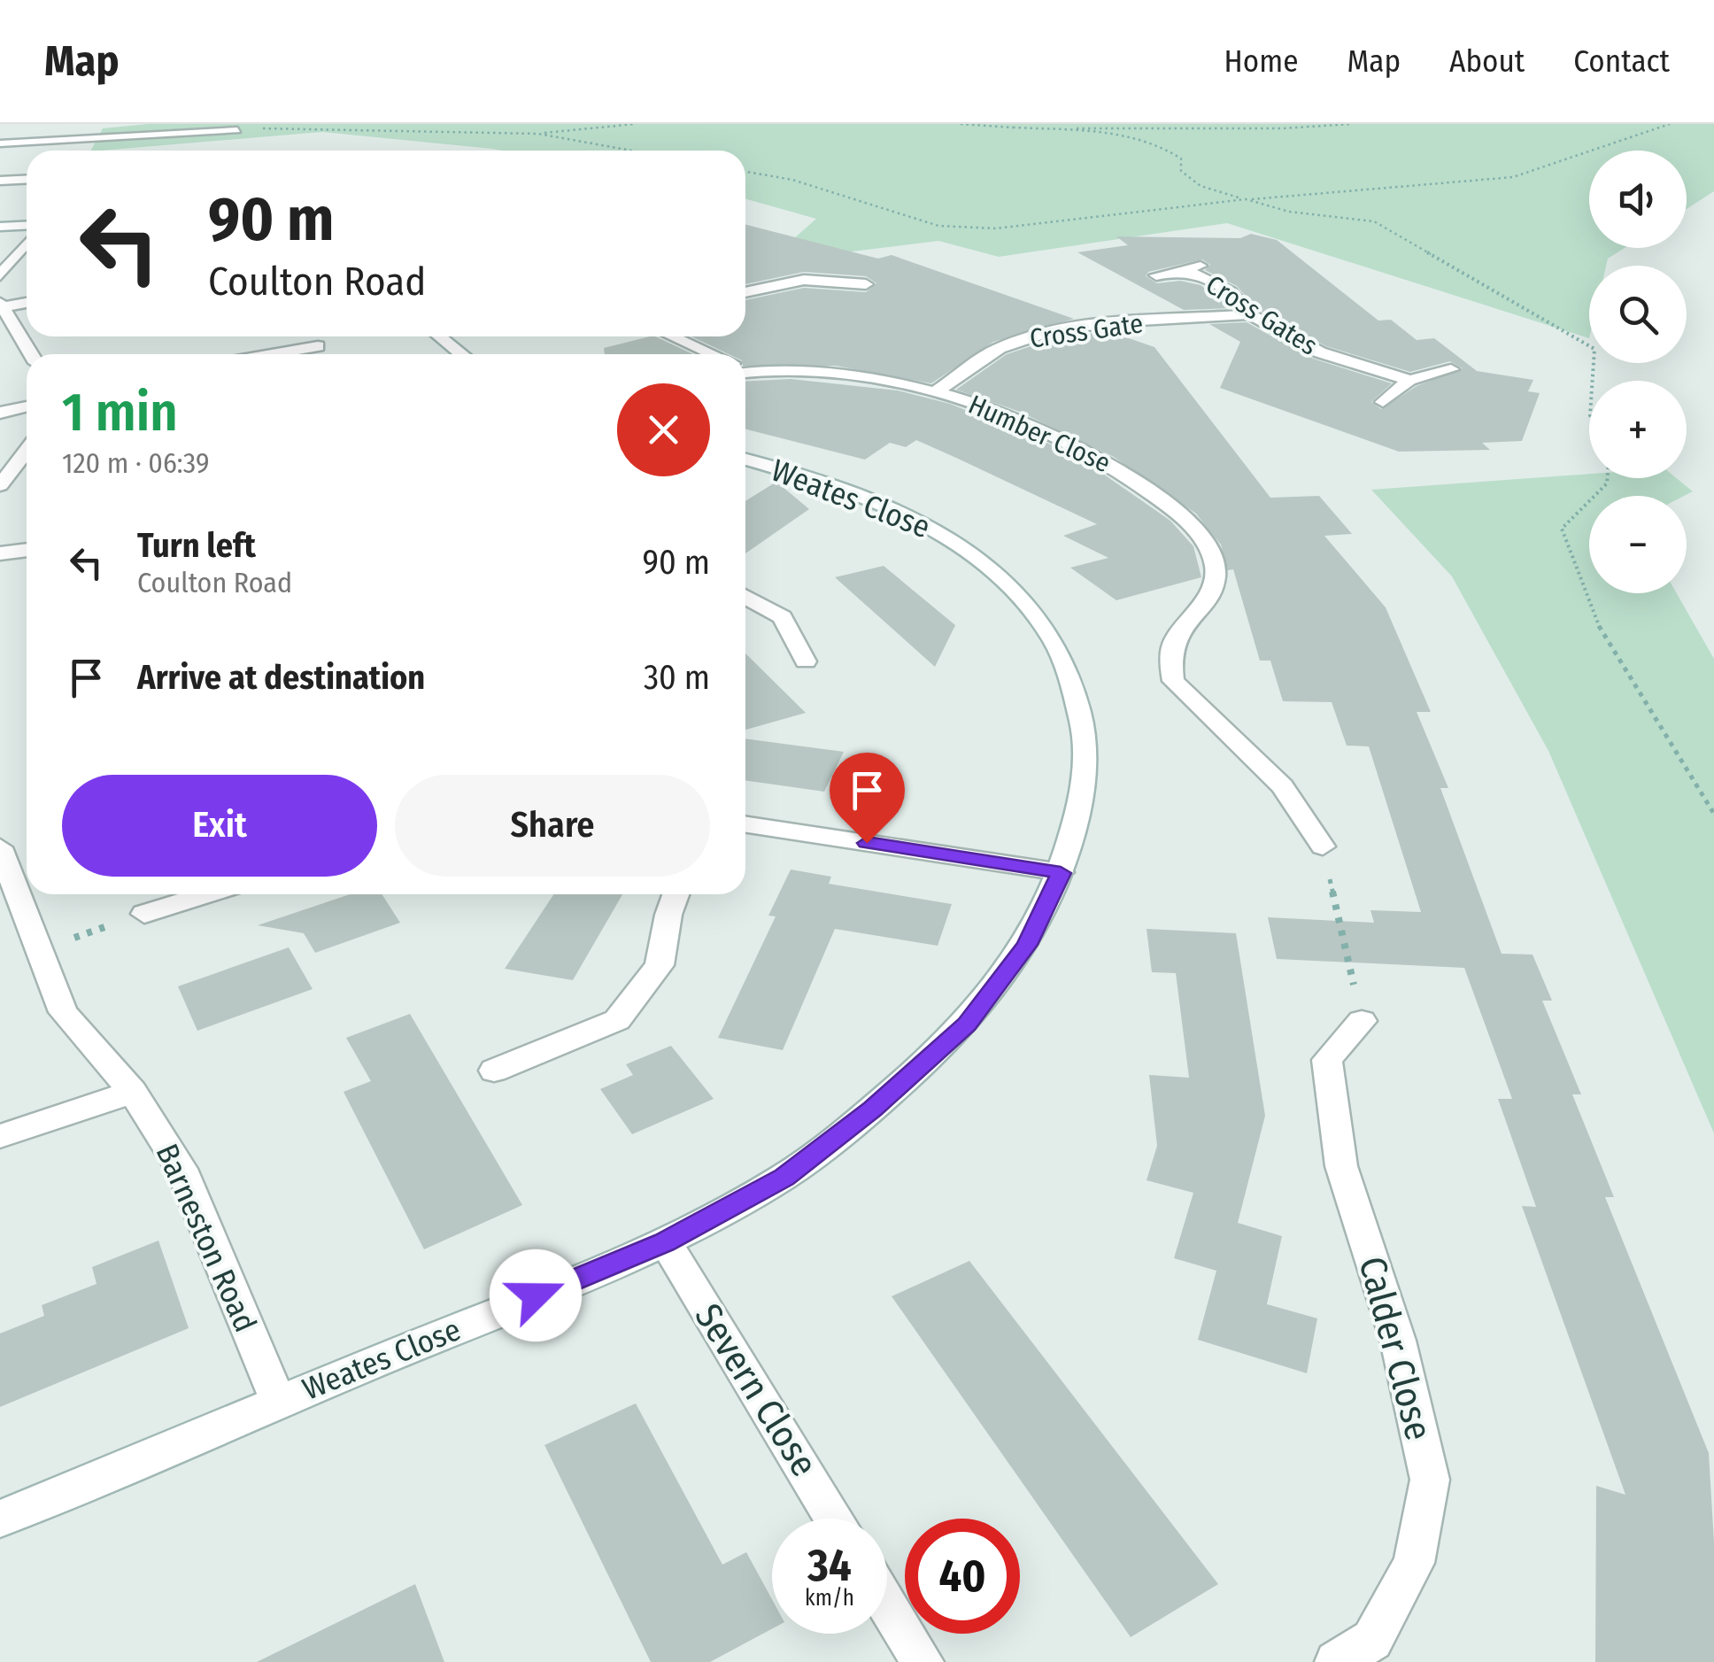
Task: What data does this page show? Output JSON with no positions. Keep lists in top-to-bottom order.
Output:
{
  "streets": {
    "street": [
      "Cross Gates",
      "Cross Gate",
      "Humber Close",
      "Weates Close",
      "Barneston Road",
      "Calder Close",
      "Severn Close"
    ]
  },
  "crossings": [
    ["Cross Gates", "Cross Gate"],
    ["Cross Gate", "Humber Close"],
    ["Weates Close", "Barneston Road"],
    ["Weates Close", "Severn Close"]
  ],
  "page": {
    "header": "Map",
    "nav": [
      "Home",
      "Map",
      "About",
      "Contact"
    ],
    "map_buttons": ["+", "−"],
    "turn": ["90 m", "Coulton Road"],
    "heading": ["1 min", "120 m · 06:39"],
    "list": [
      {
        "name": "Turn left",
        "note": "Coulton Road",
        "value": "90 m"
      },
      {
        "name": "Arrive at destination",
        "value": "30 m"
      }
    ],
    "buttons": ["Exit", "Share"],
    "speed": "34 km/h",
    "limit": "40"
  }
}
